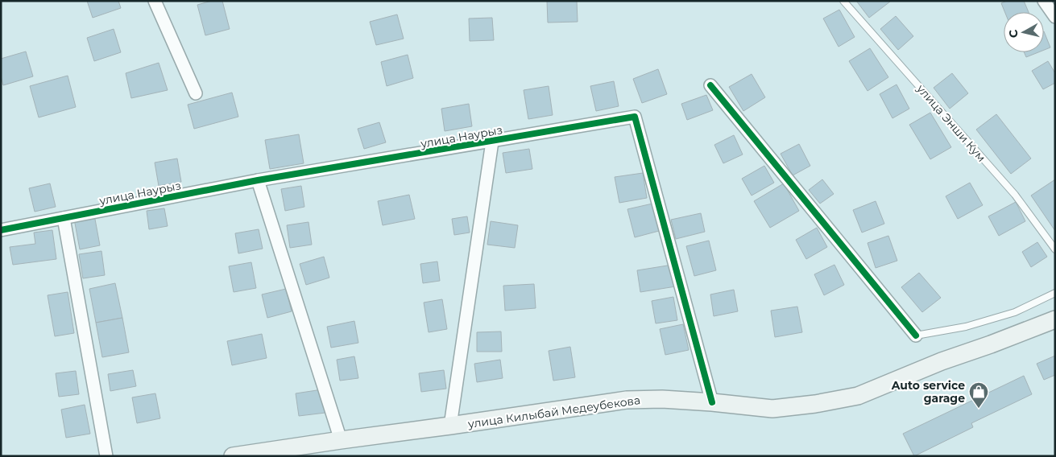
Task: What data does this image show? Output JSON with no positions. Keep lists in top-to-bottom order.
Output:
{
  "streets": {
    "main road": ["улица Килыбай Медеубекова"],
    "street": ["улица Наурыз"],
    "lane": ["улица Энши Кум"]
  },
  "crossings": [
    ["улица Наурыз", "улица Килыбай Медеубекова"]
  ],
  "places": {
    "shop": ["Auto service garage"]
  },
  "north": "left"
}
